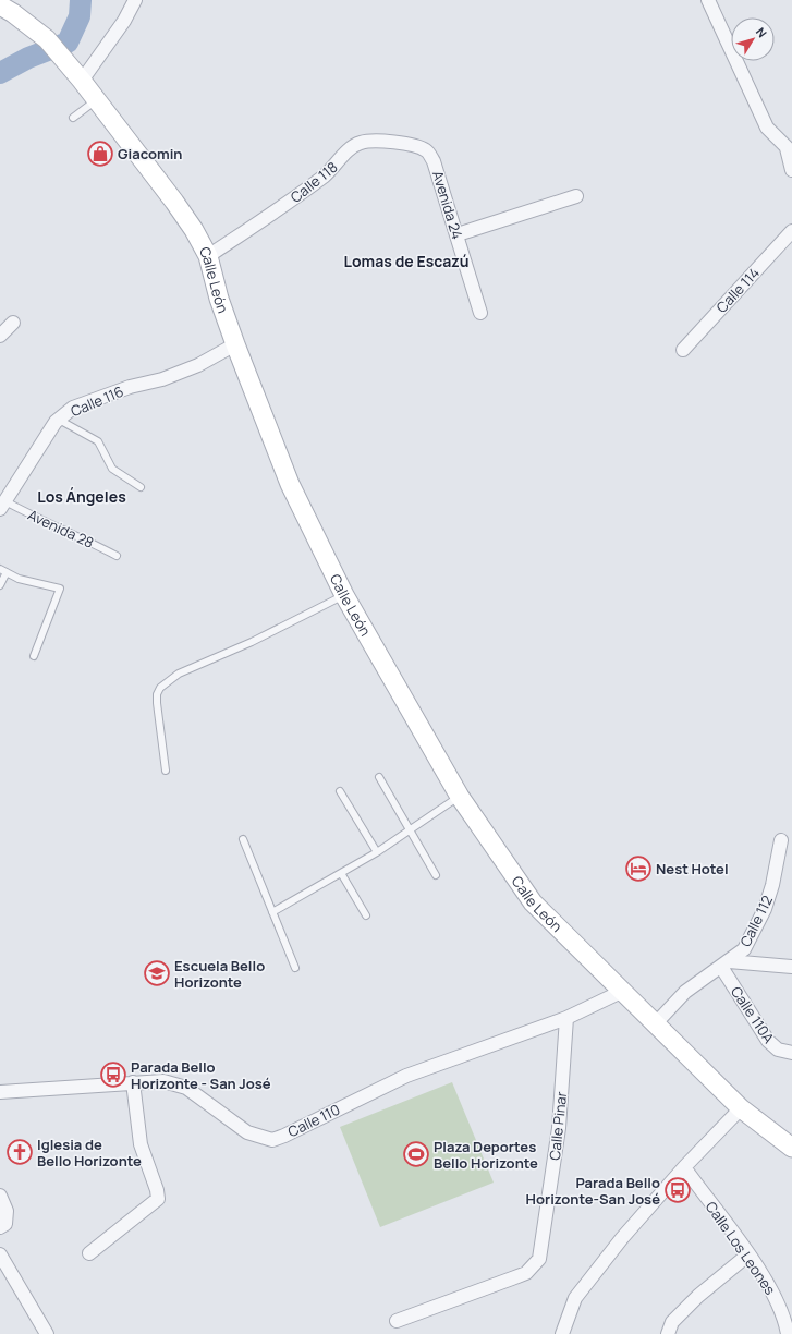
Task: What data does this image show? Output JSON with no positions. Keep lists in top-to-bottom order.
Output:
{
  "streets": {
    "main road": ["Calle León"],
    "street": [
      "Calle 118",
      "Avenida 24",
      "Calle 114",
      "Calle 116",
      "Calle 112",
      "Calle 110A",
      "Calle 110",
      "Calle Pinar",
      "Calle Los Leones"
    ],
    "lane": ["Avenida 28"]
  },
  "crossings": [
    ["Calle 118", "Avenida 24"],
    ["Calle 118", "Calle León"],
    ["Calle León", "Calle 116"],
    ["Calle León", "Calle 110"],
    ["Calle 116", "Avenida 28"],
    ["Calle 112", "Calle 110A"],
    ["Calle 110", "Calle Pinar"]
  ],
  "districts": ["Lomas de Escazú", "Los Ángeles"],
  "places": {
    "shop": ["Giacomin"],
    "hotel": ["Nest Hotel"],
    "school or university": ["Escuela Bello Horizonte"],
    "bus stop": ["Parada Bello Horizonte - San José", "Parada Bello Horizonte-San José"],
    "church": ["Iglesia de Bello Horizonte"],
    "sports": ["Plaza Deportes Bello Horizonte"]
  },
  "north": "top right"
}
